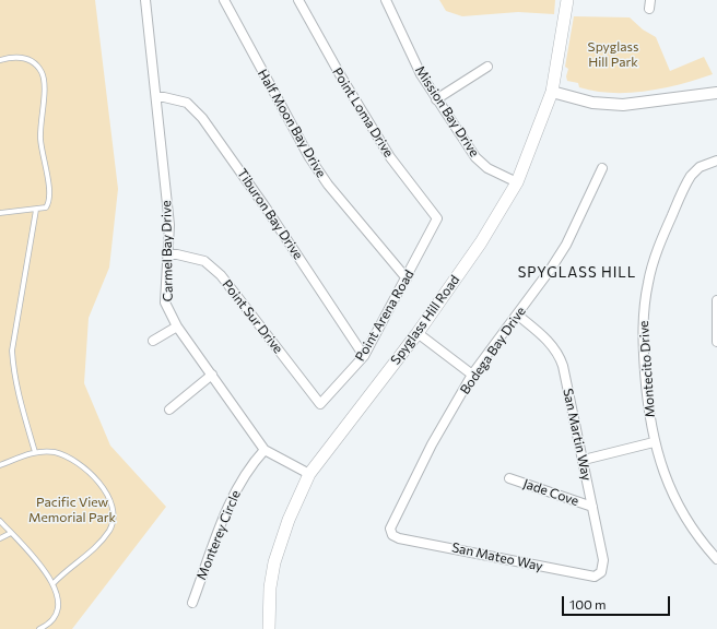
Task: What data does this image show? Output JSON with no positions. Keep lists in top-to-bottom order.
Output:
{
  "streets": {
    "main road": ["Spyglass Hill Road"],
    "street": [
      "Mission Bay Drive",
      "Point Loma Drive",
      "Half Moon Bay Drive",
      "Tiburon Bay Drive",
      "Carmel Bay Drive",
      "Point Arena Road",
      "Point Sur Drive",
      "Bodega Bay Drive",
      "Montecito Drive",
      "San Martin Way",
      "Jade Cove",
      "Monterey Circle",
      "San Mateo Way"
    ]
  },
  "crossings": [
    ["Mission Bay Drive", "Spyglass Hill Road"],
    ["Point Loma Drive", "Point Arena Road"],
    ["Half Moon Bay Drive", "Point Arena Road"],
    ["Tiburon Bay Drive", "Carmel Bay Drive"],
    ["Tiburon Bay Drive", "Point Arena Road"],
    ["Carmel Bay Drive", "Point Sur Drive"],
    ["Carmel Bay Drive", "Spyglass Hill Road"],
    ["Carmel Bay Drive", "Monterey Circle"],
    ["Point Arena Road", "Point Sur Drive"],
    ["Bodega Bay Drive", "San Martin Way"],
    ["Bodega Bay Drive", "San Mateo Way"],
    ["San Martin Way", "Jade Cove"],
    ["San Martin Way", "San Mateo Way"]
  ],
  "districts": ["SPYGLASS HILL"],
  "parks": ["Spyglass Hill Park", "Pacific View Memorial Park"],
  "scale_bar": "100 m"
}
